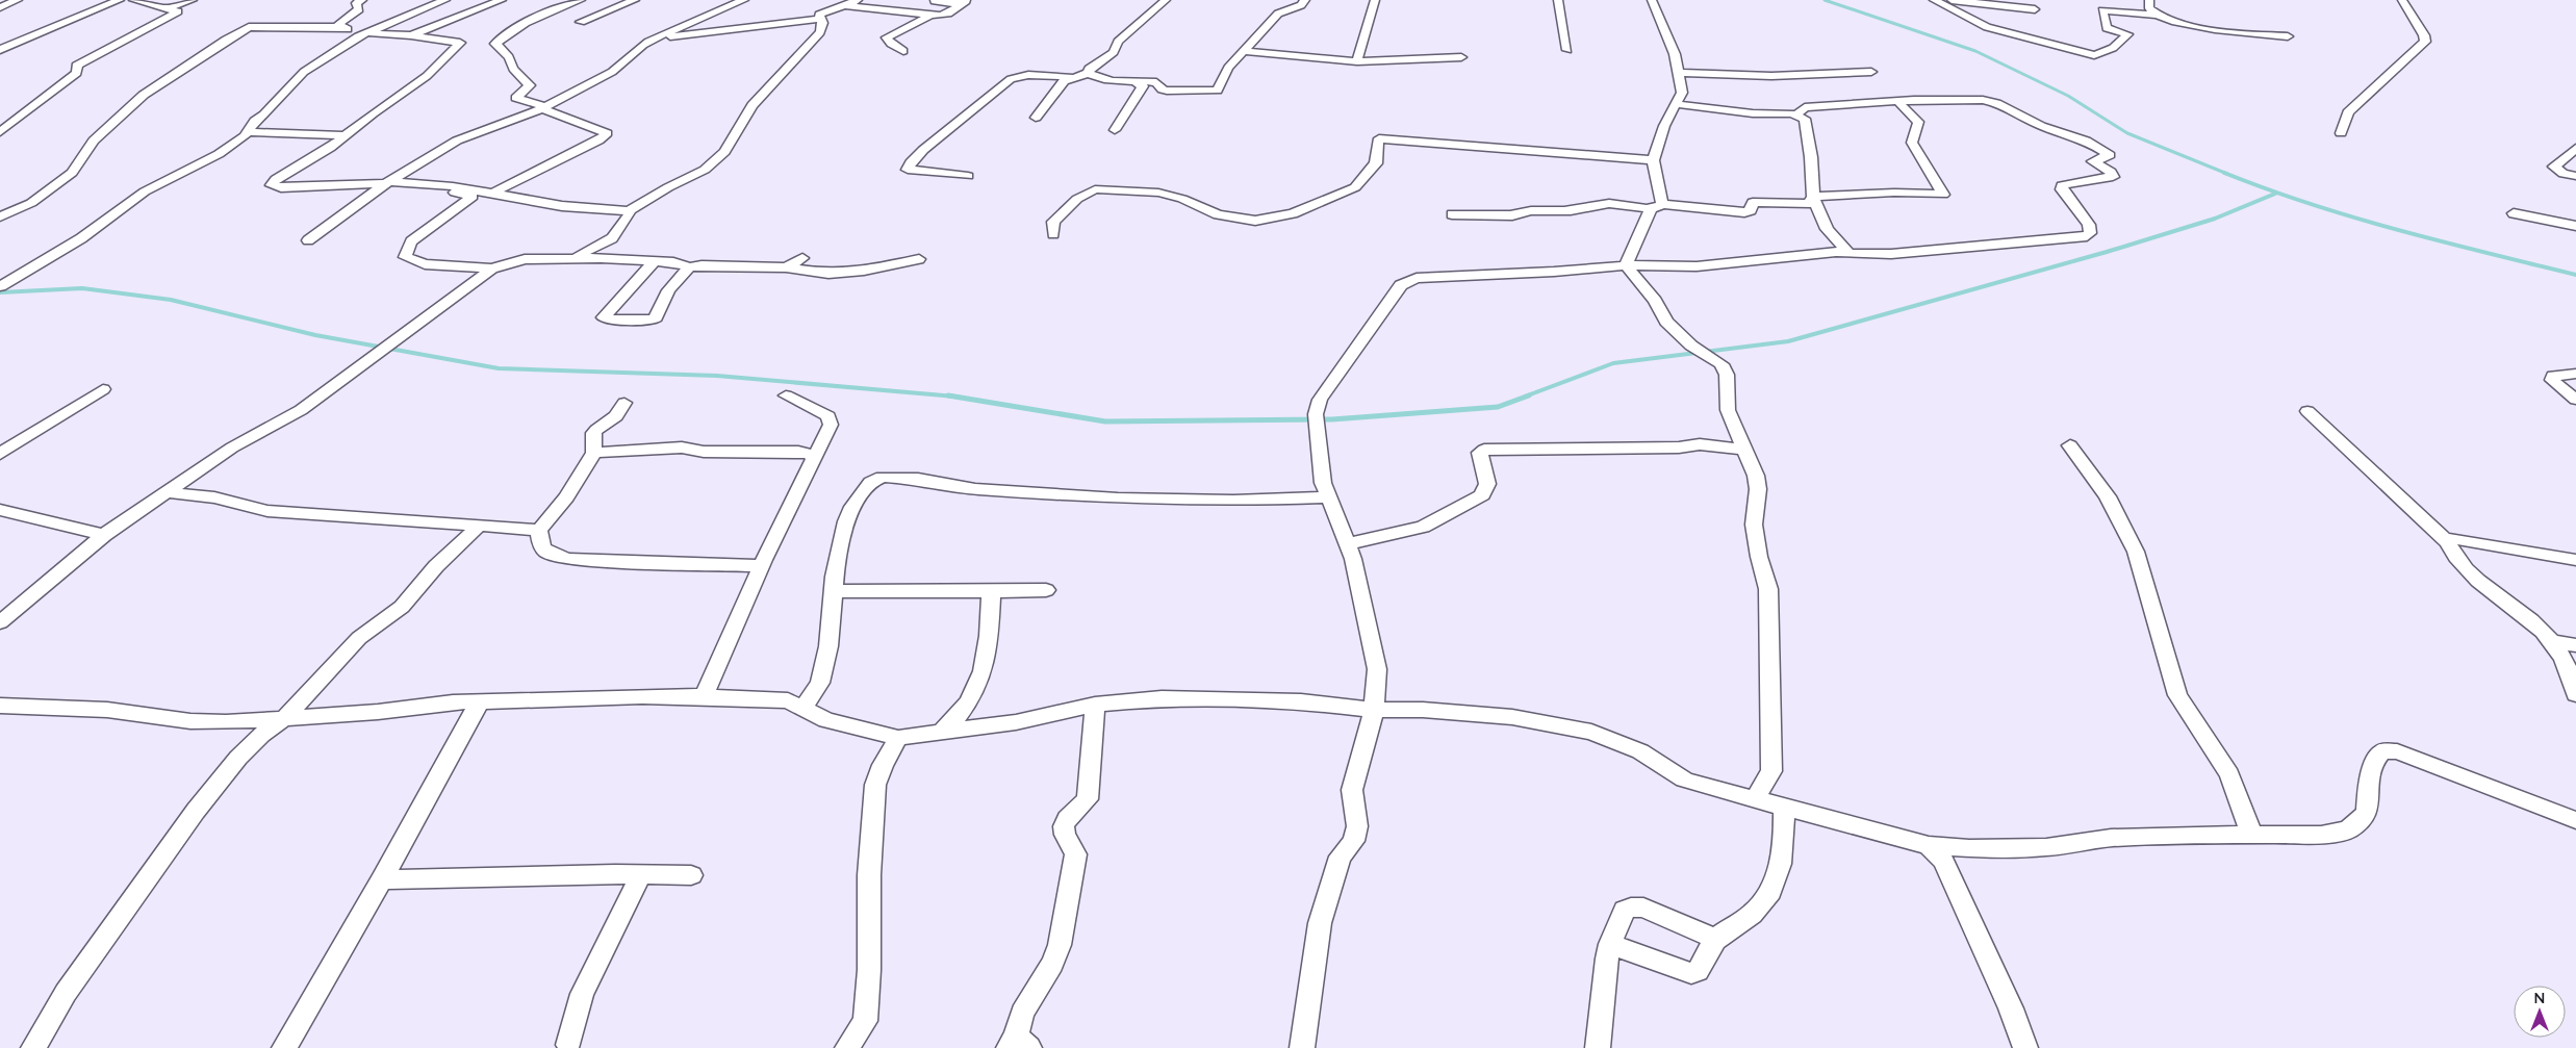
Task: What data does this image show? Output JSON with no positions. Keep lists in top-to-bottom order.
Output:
{
  "north": "top"
}
